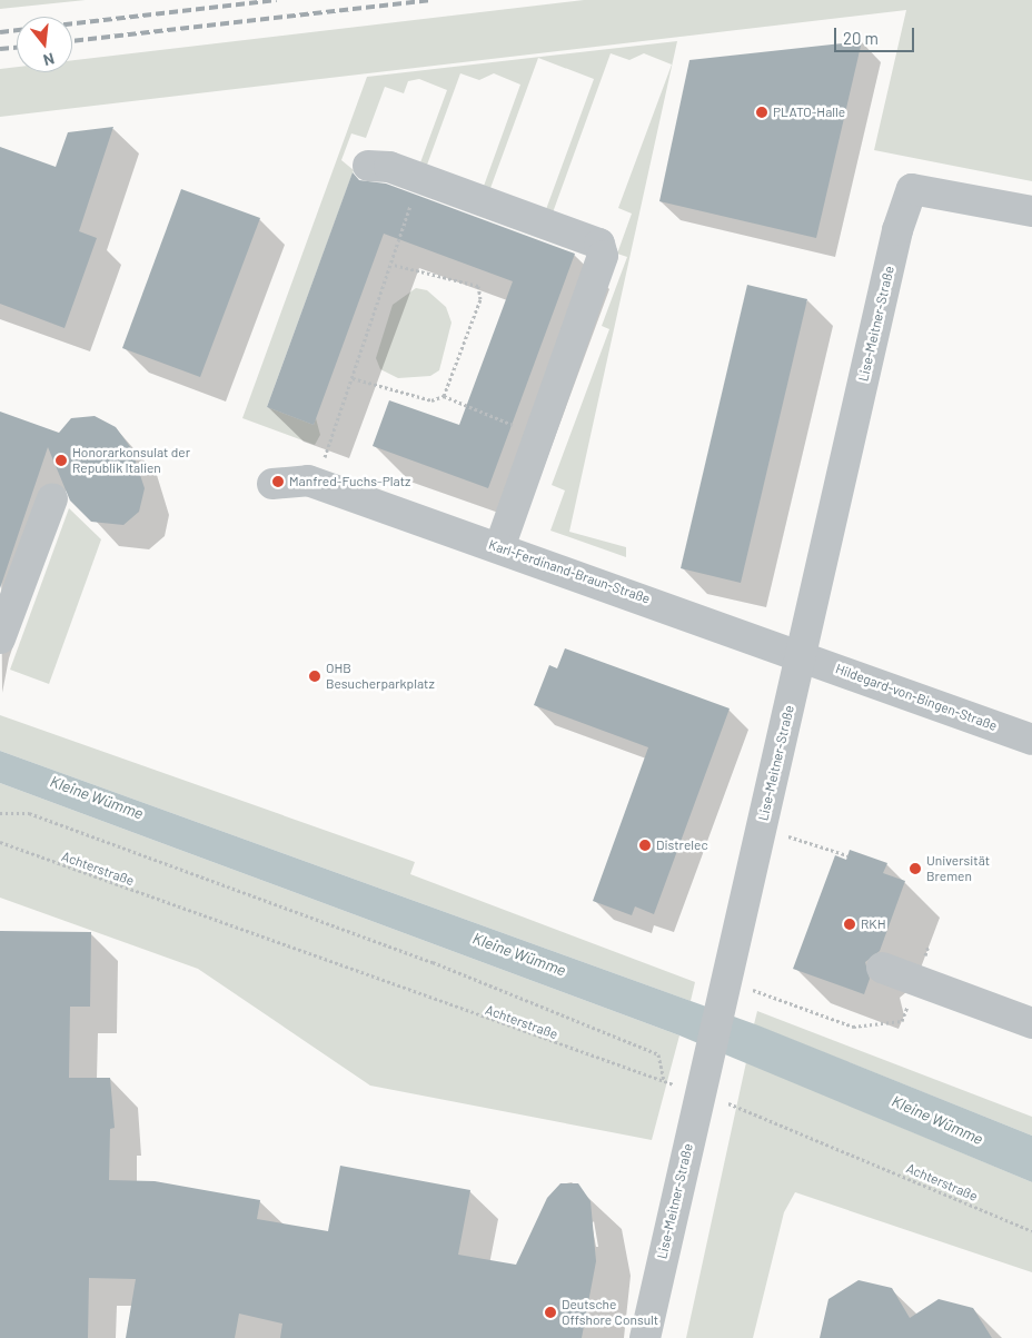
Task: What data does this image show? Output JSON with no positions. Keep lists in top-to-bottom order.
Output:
{
  "streets": {
    "street": ["Lise-Meitner-Straße", "Karl-Ferdinand-Braun-Straße", "Hildegard-von-Bingen-Straße"],
    "path": ["Achterstraße"]
  },
  "crossings": [
    ["Lise-Meitner-Straße", "Karl-Ferdinand-Braun-Straße"],
    ["Lise-Meitner-Straße", "Hildegard-von-Bingen-Straße"],
    ["Lise-Meitner-Straße", "Achterstraße"],
    ["Karl-Ferdinand-Braun-Straße", "Hildegard-von-Bingen-Straße"]
  ],
  "water": ["Kleine Wümme"],
  "places": [
    "PLATO-Halle",
    "Honorarkonsulat der Republik Italien",
    "Manfred-Fuchs-Platz",
    "OHB Besucherparkplatz",
    "Distrelec",
    "Universität Bremen",
    "RKH",
    "Deutsche Offshore Consult"
  ],
  "scale_bar": "20 m",
  "north": "bottom"
}
